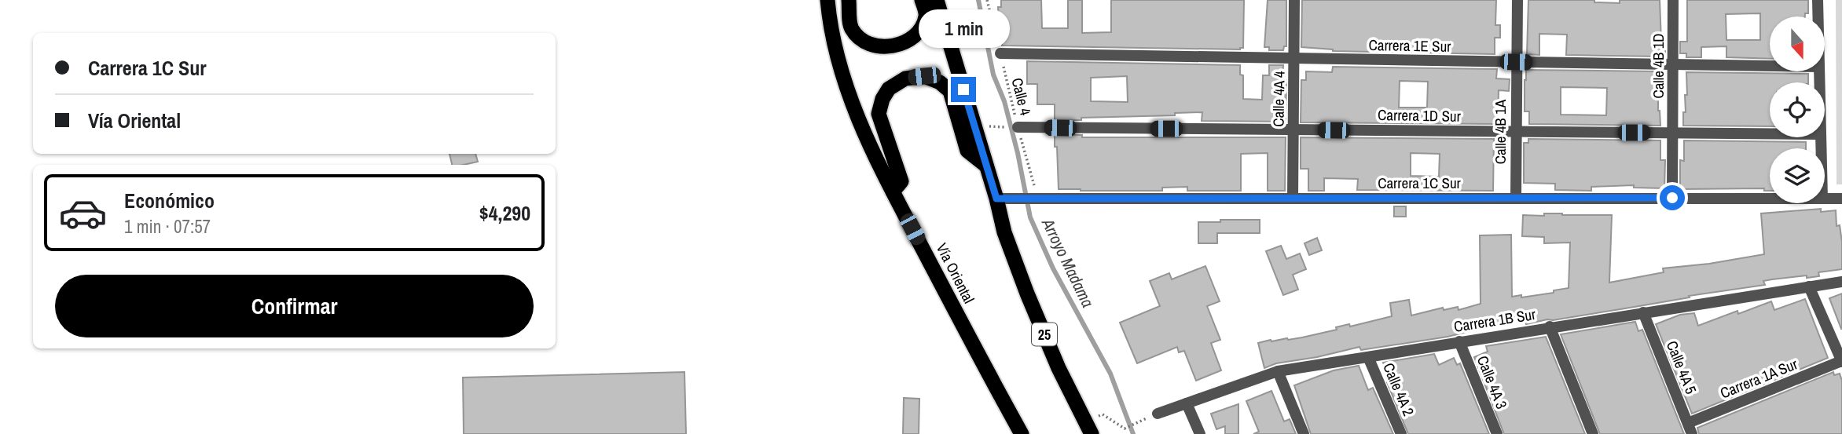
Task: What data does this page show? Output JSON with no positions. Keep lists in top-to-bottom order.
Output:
{
  "streets": {
    "highway": ["Vía Oriental", "25"],
    "street": [
      "Carrera 1E Sur",
      "Calle 4B 1D",
      "Calle 4A 4",
      "Carrera 1D Sur",
      "Calle 4B 1A",
      "Carrera 1C Sur",
      "Carrera 1B Sur",
      "Calle 4A 5",
      "Carrera 1A Sur",
      "Calle 4A 3",
      "Calle 4A 2"
    ],
    "path": ["Calle 4"]
  },
  "crossings": [
    ["Carrera 1E Sur", "Calle 4B 1D"],
    ["Carrera 1E Sur", "Calle 4"],
    ["Carrera 1E Sur", "Calle 4A 4"],
    ["Carrera 1E Sur", "Calle 4B 1A"],
    ["Calle 4B 1D", "Carrera 1D Sur"],
    ["Calle 4B 1D", "Carrera 1C Sur"],
    ["Calle 4", "Carrera 1D Sur"],
    ["Calle 4", "Carrera 1C Sur"],
    ["Calle 4A 4", "Carrera 1D Sur"],
    ["Calle 4A 4", "Carrera 1C Sur"],
    ["Carrera 1D Sur", "Calle 4B 1A"],
    ["Calle 4B 1A", "Carrera 1C Sur"],
    ["Carrera 1C Sur", "25"],
    ["Carrera 1B Sur", "Calle 4A 5"],
    ["Carrera 1B Sur", "Calle 4A 3"],
    ["Carrera 1B Sur", "Calle 4A 2"],
    ["Calle 4A 5", "Carrera 1A Sur"]
  ],
  "water": ["Arroyo Madama"],
  "north": "bottom",
  "page": {
    "bubble": "1 min",
    "banner": ["Carrera 1C Sur", "Vía Oriental"],
    "list": [
      {
        "name": "Económico",
        "note": "1 min · 07:57",
        "value": "$4,290"
      }
    ],
    "buttons": "Confirmar"
  }
}
